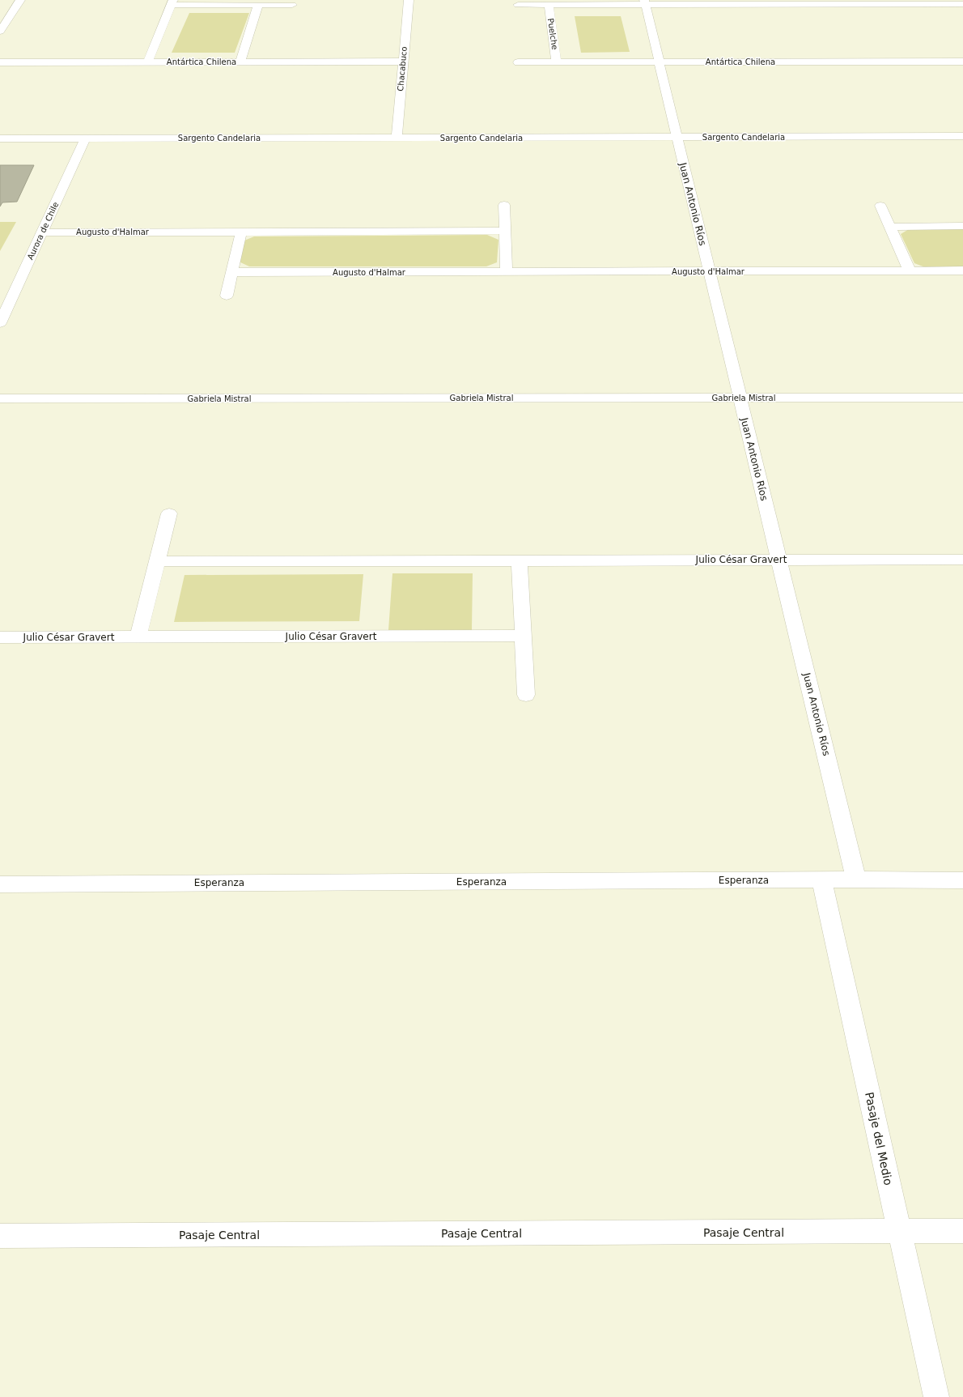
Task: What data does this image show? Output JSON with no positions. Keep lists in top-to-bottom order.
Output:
{
  "streets": {
    "street": [
      "Puelche",
      "Antártica Chilena",
      "Chacabuco",
      "Sargento Candelaria",
      "Juan Antonio Ríos",
      "Aurora de Chile",
      "Augusto d'Halmar",
      "Gabriela Mistral",
      "Julio César Gravert",
      "Esperanza",
      "Pasaje del Medio",
      "Pasaje Central"
    ]
  },
  "crossings": [
    ["Puelche", "Antártica Chilena"],
    ["Puelche", "Juan Antonio Ríos"],
    ["Antártica Chilena", "Chacabuco"],
    ["Antártica Chilena", "Juan Antonio Ríos"],
    ["Chacabuco", "Sargento Candelaria"],
    ["Sargento Candelaria", "Juan Antonio Ríos"],
    ["Sargento Candelaria", "Aurora de Chile"],
    ["Juan Antonio Ríos", "Augusto d'Halmar"],
    ["Juan Antonio Ríos", "Gabriela Mistral"],
    ["Juan Antonio Ríos", "Julio César Gravert"],
    ["Juan Antonio Ríos", "Esperanza"],
    ["Aurora de Chile", "Augusto d'Halmar"],
    ["Esperanza", "Pasaje del Medio"],
    ["Pasaje del Medio", "Pasaje Central"]
  ]
}
